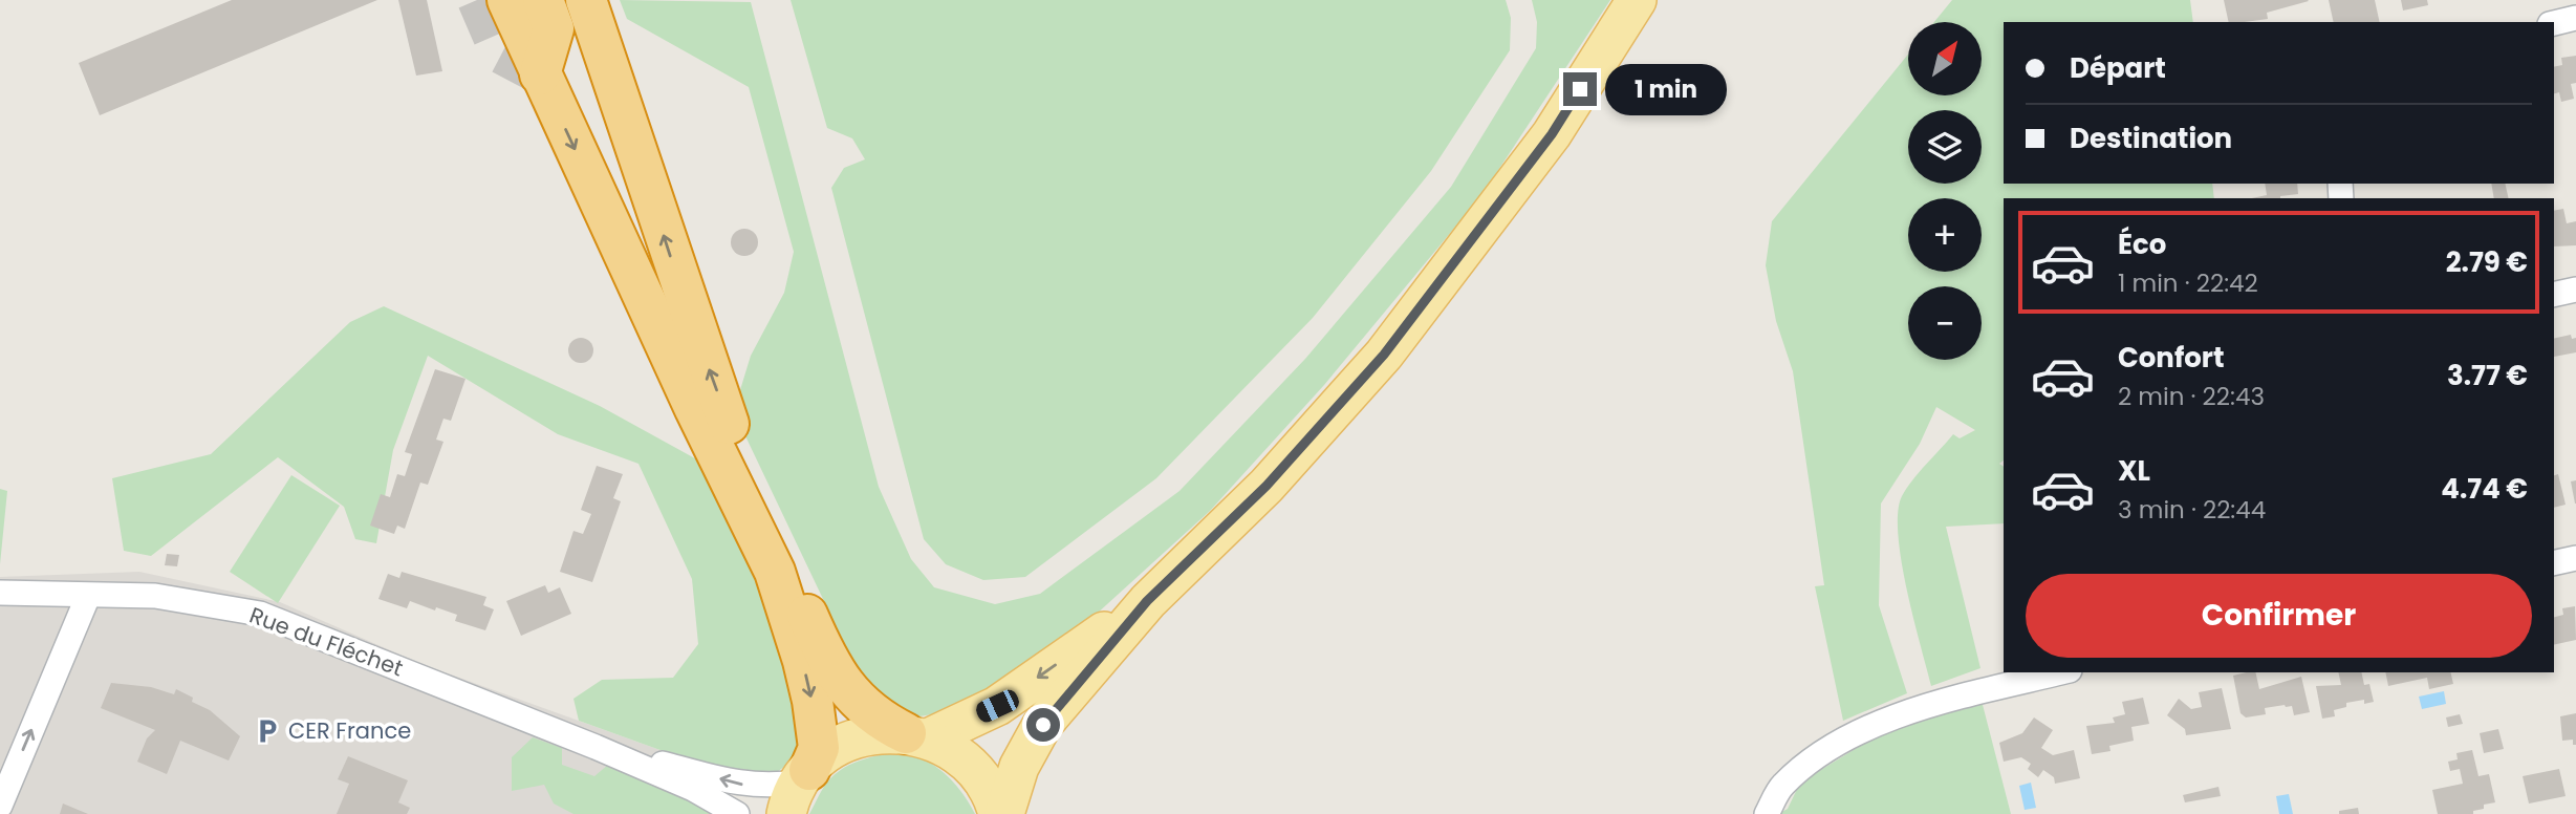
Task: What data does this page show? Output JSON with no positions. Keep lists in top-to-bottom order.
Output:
{
  "streets": {
    "street": ["Rue du Fléchet"]
  },
  "places": {
    "parking": ["CER France"]
  },
  "north": "top right",
  "page": {
    "map_buttons": ["+", "−"],
    "banner": ["Départ", "Destination"],
    "bubble": "1 min",
    "list": [
      {
        "name": "Éco",
        "note": "1 min · 22:42",
        "value": "2.79 €"
      },
      {
        "name": "Confort",
        "note": "2 min · 22:43",
        "value": "3.77 €"
      },
      {
        "name": "XL",
        "note": "3 min · 22:44",
        "value": "4.74 €"
      }
    ],
    "buttons": "Confirmer"
  }
}
